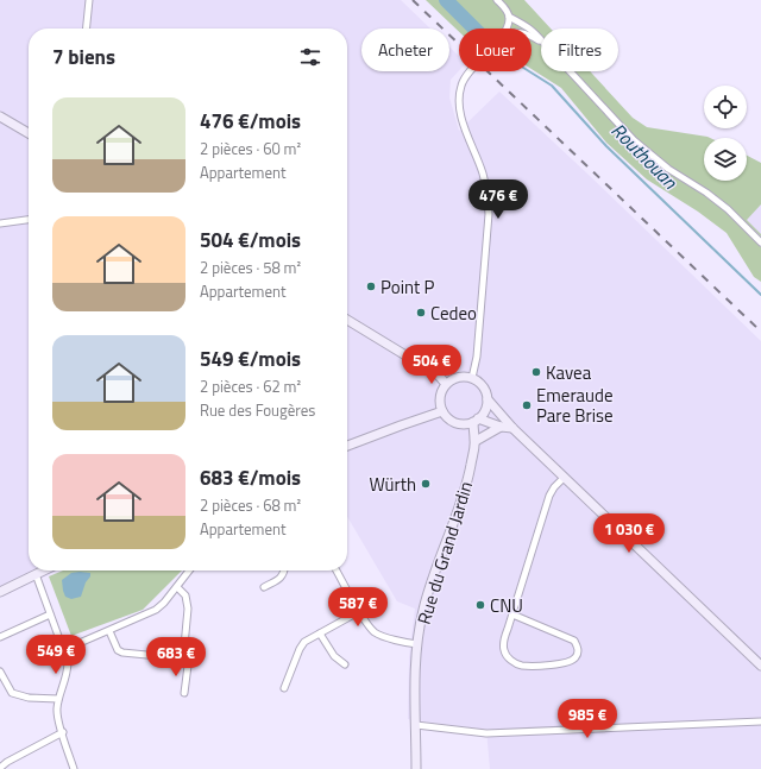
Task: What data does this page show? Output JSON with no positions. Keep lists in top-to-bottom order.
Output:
{
  "streets": {
    "street": ["Rue du Grand Jardin"]
  },
  "water": ["Routhouan"],
  "places": [
    "Point P",
    "Cedeo",
    "Kavea",
    "Emeraude Pare Brise",
    "Würth",
    "CNU"
  ],
  "page": {
    "chip": ["Acheter", "Louer", "Filtres"],
    "heading": "7 biens",
    "list": [
      {
        "name": "476 €/mois",
        "note": "2 pièces · 60 m² · Appartement"
      },
      {
        "name": "504 €/mois",
        "note": "2 pièces · 58 m² · Appartement"
      },
      {
        "name": "549 €/mois",
        "note": "2 pièces · 62 m² · Rue des Fougères"
      },
      {
        "name": "683 €/mois",
        "note": "2 pièces · 68 m² · Appartement"
      }
    ],
    "price": [
      "476 €",
      "504 €",
      "1 030 €",
      "587 €",
      "549 €",
      "683 €",
      "985 €"
    ]
  }
}
